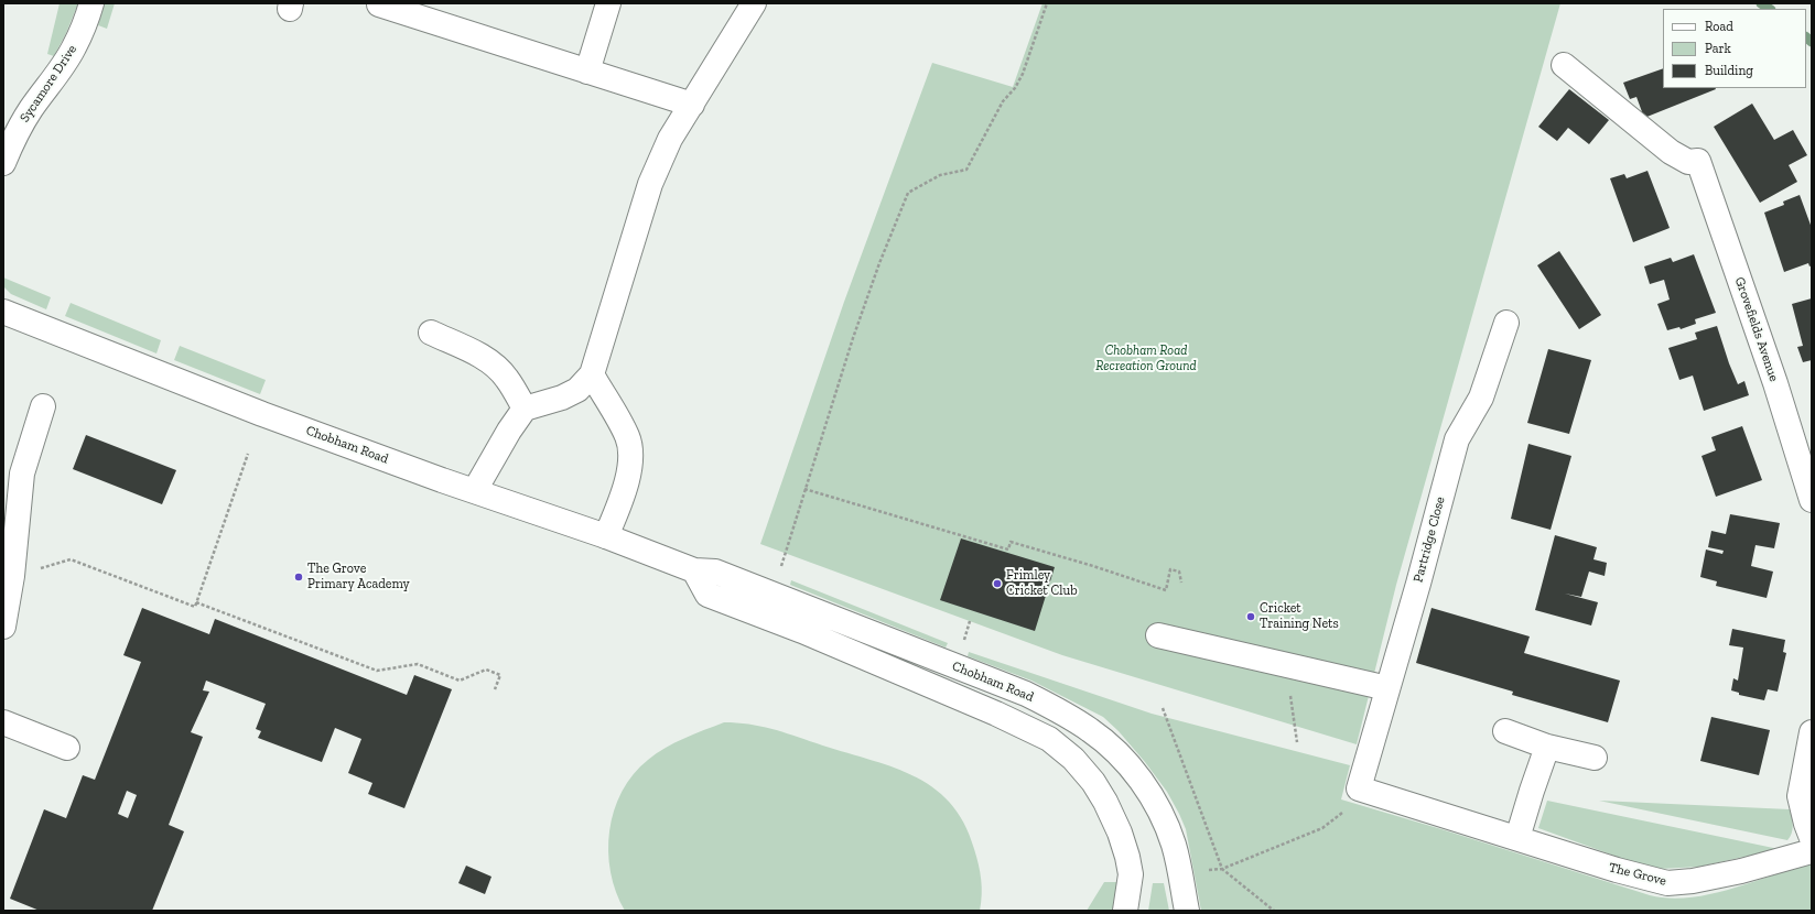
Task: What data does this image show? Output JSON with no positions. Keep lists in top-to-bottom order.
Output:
{
  "streets": {
    "main road": [
      "Sycamore Drive",
      "Grovefields Avenue",
      "Chobham Road",
      "Partridge Close",
      "The Grove"
    ]
  },
  "crossings": [
    ["Partridge Close", "The Grove"]
  ],
  "parks": ["Chobham Road Recreation Ground"],
  "places": ["The Grove Primary Academy", "Frimley Cricket Club", "Cricket Training Nets"],
  "legend": ["Road", "Park", "Building"]
}
